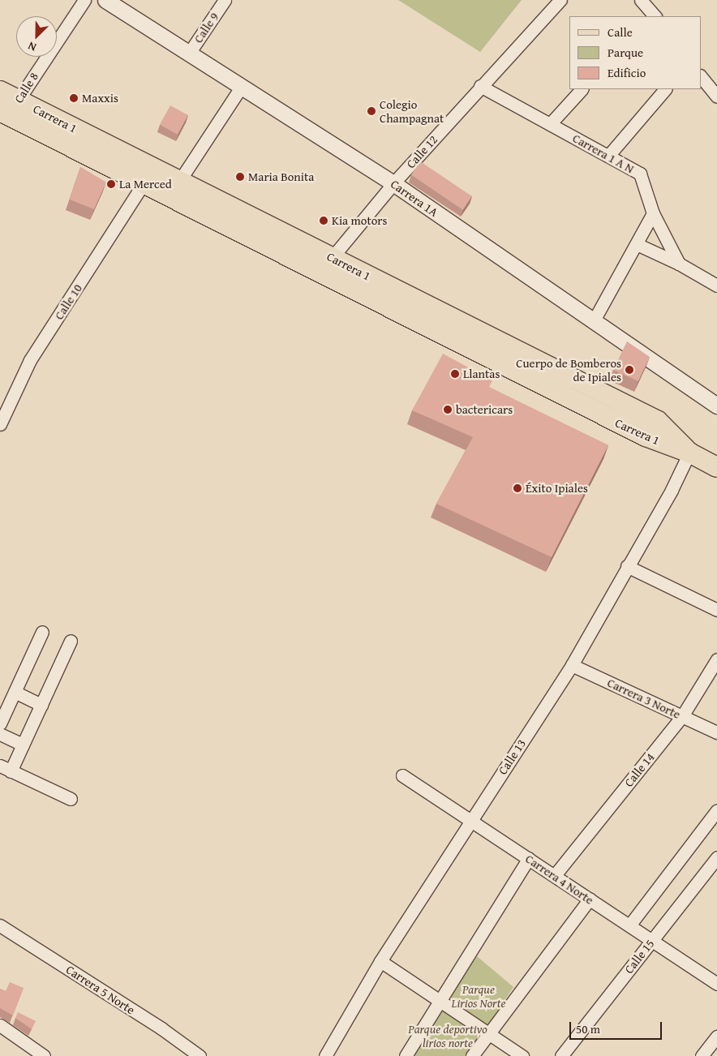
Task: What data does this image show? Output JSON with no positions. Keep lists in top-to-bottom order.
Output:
{
  "streets": {
    "main road": ["Carrera 1"],
    "street": [
      "Calle 9",
      "Calle 8",
      "Calle 12",
      "Carrera 1 A N",
      "Carrera 1A",
      "Calle 10",
      "Carrera 3 Norte",
      "Calle 13",
      "Calle 14",
      "Carrera 4 Norte",
      "Calle 15",
      "Carrera 5 Norte"
    ]
  },
  "crossings": [
    ["Calle 9", "Carrera 1A"],
    ["Calle 8", "Carrera 1"],
    ["Carrera 1", "Calle 12"],
    ["Carrera 1", "Calle 10"],
    ["Carrera 1", "Calle 13"],
    ["Calle 12", "Carrera 1 A N"],
    ["Calle 12", "Carrera 1A"],
    ["Carrera 3 Norte", "Calle 13"],
    ["Carrera 3 Norte", "Calle 14"],
    ["Calle 13", "Carrera 4 Norte"],
    ["Calle 14", "Carrera 4 Norte"],
    ["Carrera 4 Norte", "Calle 15"]
  ],
  "parks": ["Parque Lirios Norte", "Parque deportivo lirios norte"],
  "places": [
    "Maxxis",
    "Colegio Champagnat",
    "Maria Bonita",
    "La Merced",
    "Kia motors",
    "Cuerpo de Bomberos de Ipiales",
    "Llantas",
    "bactericars",
    "Éxito Ipiales"
  ],
  "legend": ["Calle", "Parque", "Edificio"],
  "scale_bar": "50 m",
  "north": "bottom left"
}
